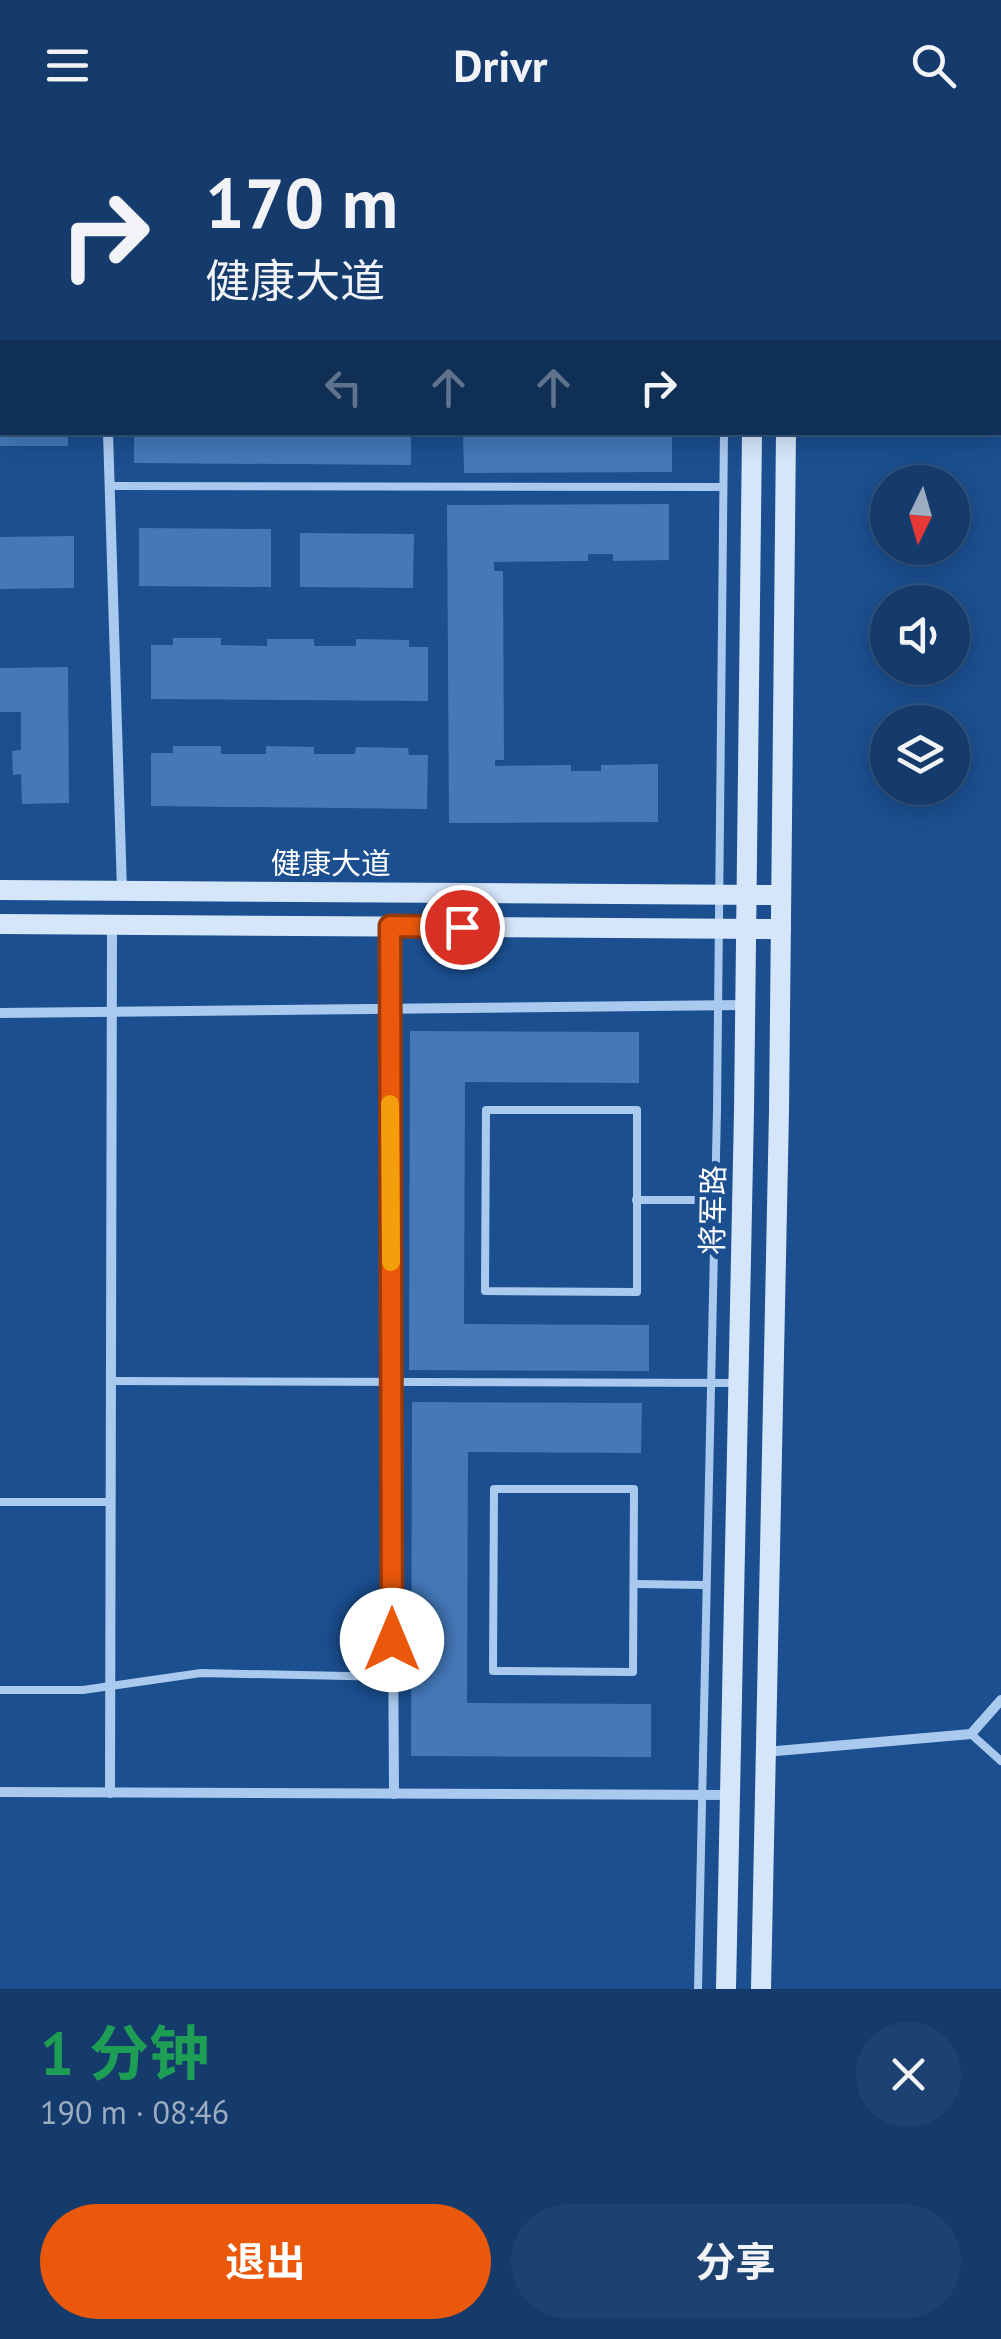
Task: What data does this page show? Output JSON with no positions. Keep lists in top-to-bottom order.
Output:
{
  "streets": {
    "main road": ["健康大道", "将军路"]
  },
  "crossings": [
    ["健康大道", "将军路"]
  ],
  "north": "bottom",
  "page": {
    "header": "Drivr",
    "turn": ["170 m", "健康大道"],
    "heading": ["1 分钟", "190 m · 08:46"],
    "buttons": ["退出", "分享"]
  }
}
